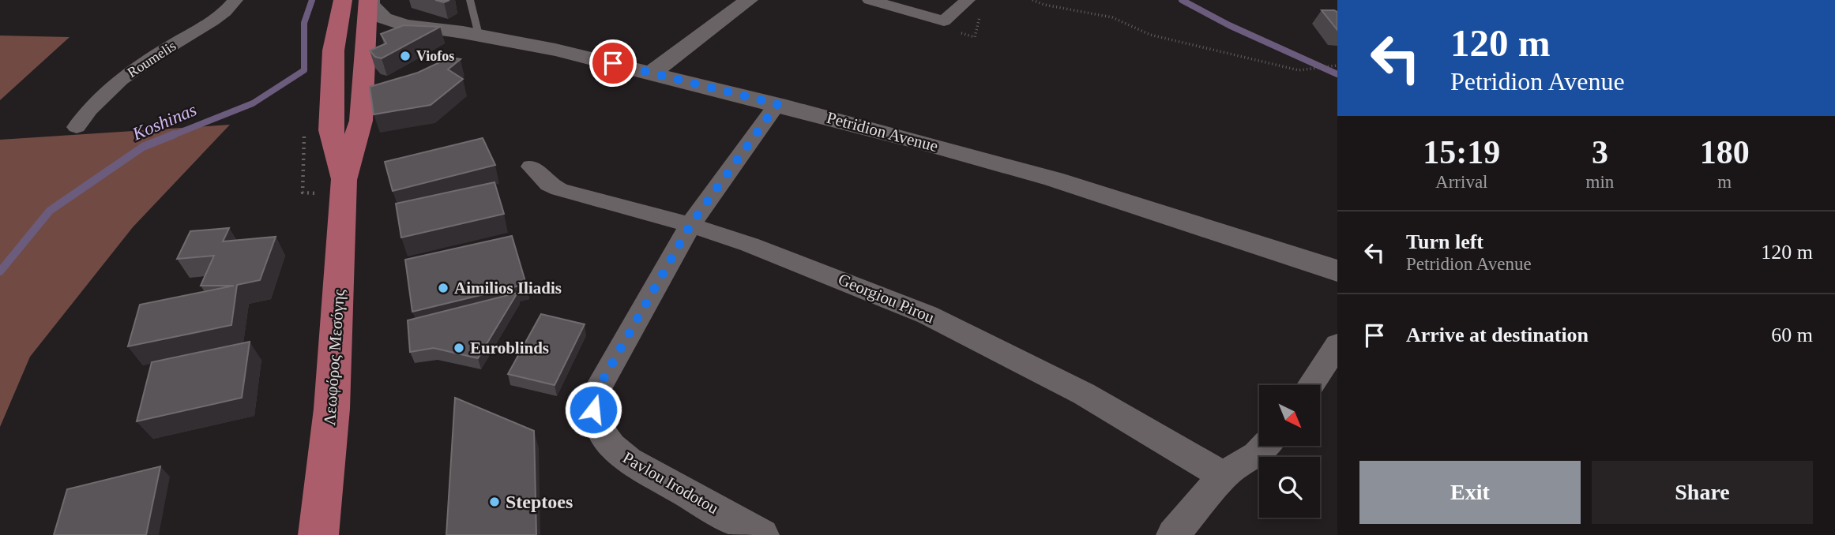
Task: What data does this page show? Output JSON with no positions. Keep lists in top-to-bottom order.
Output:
{
  "streets": {
    "main road": ["Λεωφόρος Μεσόγης"],
    "street": [
      "Roumelis",
      "Petridion Avenue",
      "Georgiou Pirou",
      "Pavlou Irodotou"
    ]
  },
  "crossings": [
    ["Petridion Avenue", "Λεωφόρος Μεσόγης"],
    ["Petridion Avenue", "Pavlou Irodotou"],
    ["Georgiou Pirou", "Pavlou Irodotou"]
  ],
  "water": ["Koshinas"],
  "places": [
    "Viofos",
    "Aimilios Iliadis",
    "Euroblinds",
    "Steptoes"
  ],
  "north": "bottom right",
  "page": {
    "turn": ["120 m", "Petridion Avenue"],
    "eta": [
      "15:19",
      "Arrival",
      "3",
      "min",
      "180",
      "m"
    ],
    "list": [
      {
        "name": "Turn left",
        "note": "Petridion Avenue",
        "value": "120 m"
      },
      {
        "name": "Arrive at destination",
        "value": "60 m"
      }
    ],
    "buttons": ["Exit", "Share"]
  }
}
